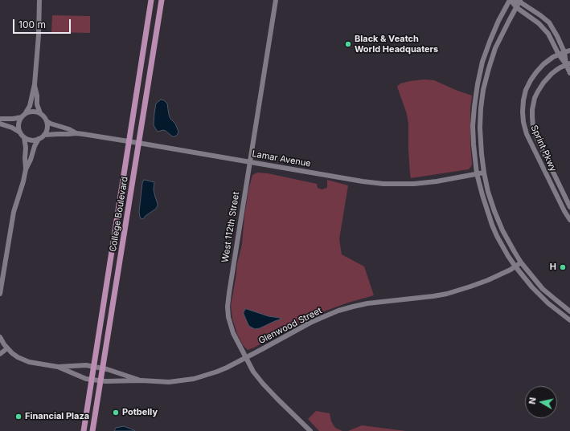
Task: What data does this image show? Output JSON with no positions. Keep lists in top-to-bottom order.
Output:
{
  "streets": {
    "main road": ["College Boulevard"],
    "street": [
      "Sprint Pkwy",
      "Lamar Avenue",
      "West 112th Street",
      "Glenwood Street"
    ]
  },
  "crossings": [
    ["Lamar Avenue", "College Boulevard"],
    ["Lamar Avenue", "West 112th Street"],
    ["College Boulevard", "Glenwood Street"],
    ["West 112th Street", "Glenwood Street"]
  ],
  "places": [
    "Black & Veatch World Headquaters",
    "H",
    "Potbelly",
    "Financial Plaza"
  ],
  "scale_bar": "100 m",
  "north": "left"
}
